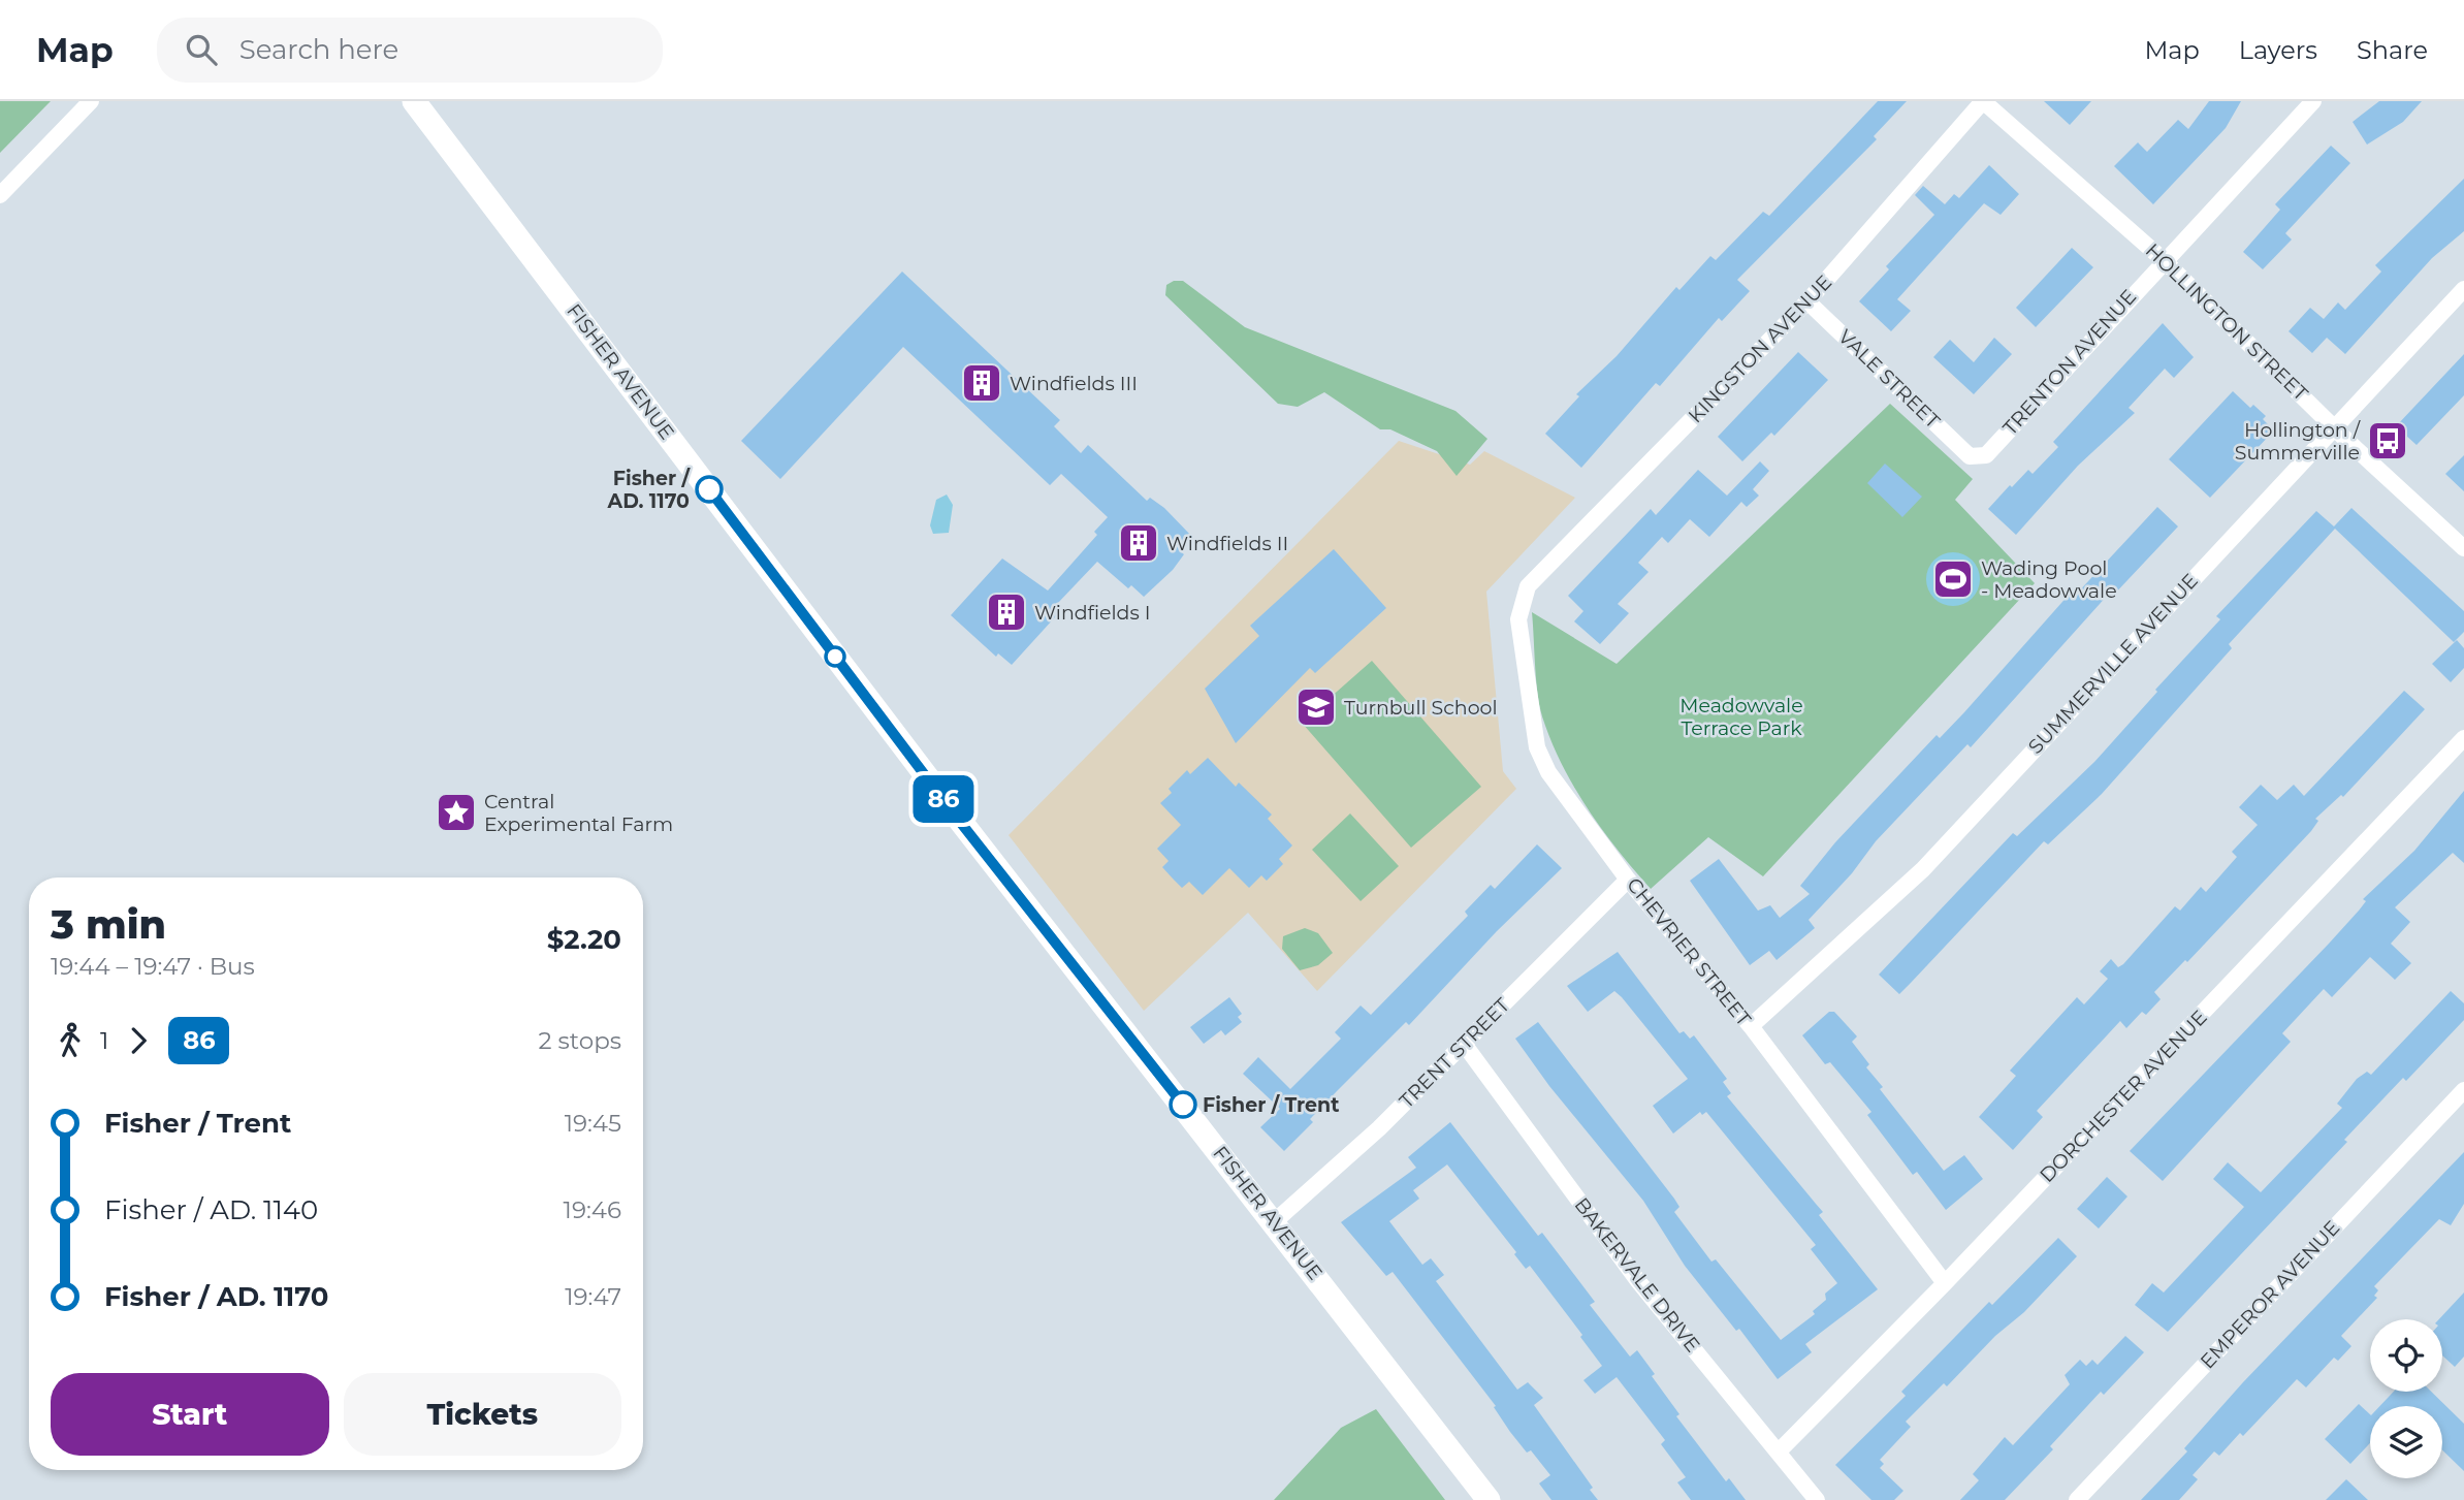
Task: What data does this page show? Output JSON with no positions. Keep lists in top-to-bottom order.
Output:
{
  "streets": {
    "main road": ["FISHER AVENUE"],
    "street": [
      "HOLLINGTON STREET",
      "KINGSTON AVENUE",
      "TRENTON AVENUE",
      "VALE STREET",
      "SUMMERVILLE AVENUE",
      "CHEVRIER STREET",
      "TRENT STREET",
      "DORCHESTER AVENUE",
      "BAKERVALE DRIVE",
      "EMPEROR AVENUE"
    ]
  },
  "crossings": [
    ["HOLLINGTON STREET", "KINGSTON AVENUE"],
    ["HOLLINGTON STREET", "TRENTON AVENUE"],
    ["HOLLINGTON STREET", "SUMMERVILLE AVENUE"],
    ["KINGSTON AVENUE", "VALE STREET"],
    ["KINGSTON AVENUE", "CHEVRIER STREET"],
    ["TRENTON AVENUE", "VALE STREET"],
    ["FISHER AVENUE", "TRENT STREET"],
    ["SUMMERVILLE AVENUE", "CHEVRIER STREET"],
    ["CHEVRIER STREET", "TRENT STREET"],
    ["CHEVRIER STREET", "DORCHESTER AVENUE"],
    ["TRENT STREET", "BAKERVALE DRIVE"],
    ["DORCHESTER AVENUE", "BAKERVALE DRIVE"]
  ],
  "parks": ["Meadowvale Terrace Park"],
  "places": {
    "building": ["Windfields III", "Windfields II", "Windfields I"],
    "bus stop": ["Hollington / Summerville"],
    "other": ["Fisher / AD. 1170", "Fisher / Trent"],
    "sports": ["Wading Pool - Meadowvale"],
    "school or university": ["Turnbull School"],
    "place": ["Central Experimental Farm"]
  },
  "lines": ["bus line 86"],
  "page": {
    "header": "Map",
    "search": "Search here",
    "nav": ["Map", "Layers", "Share"],
    "on_map": "86",
    "heading": ["3 min", "19:44 – 19:47 · Bus", "$2.20"],
    "legs": ["1", "86", "2 stops"],
    "list": [
      {
        "name": "Fisher / Trent",
        "value": "19:45"
      },
      {
        "name": "Fisher / AD. 1140",
        "value": "19:46"
      },
      {
        "name": "Fisher / AD. 1170",
        "value": "19:47"
      }
    ],
    "buttons": ["Start", "Tickets"]
  }
}
